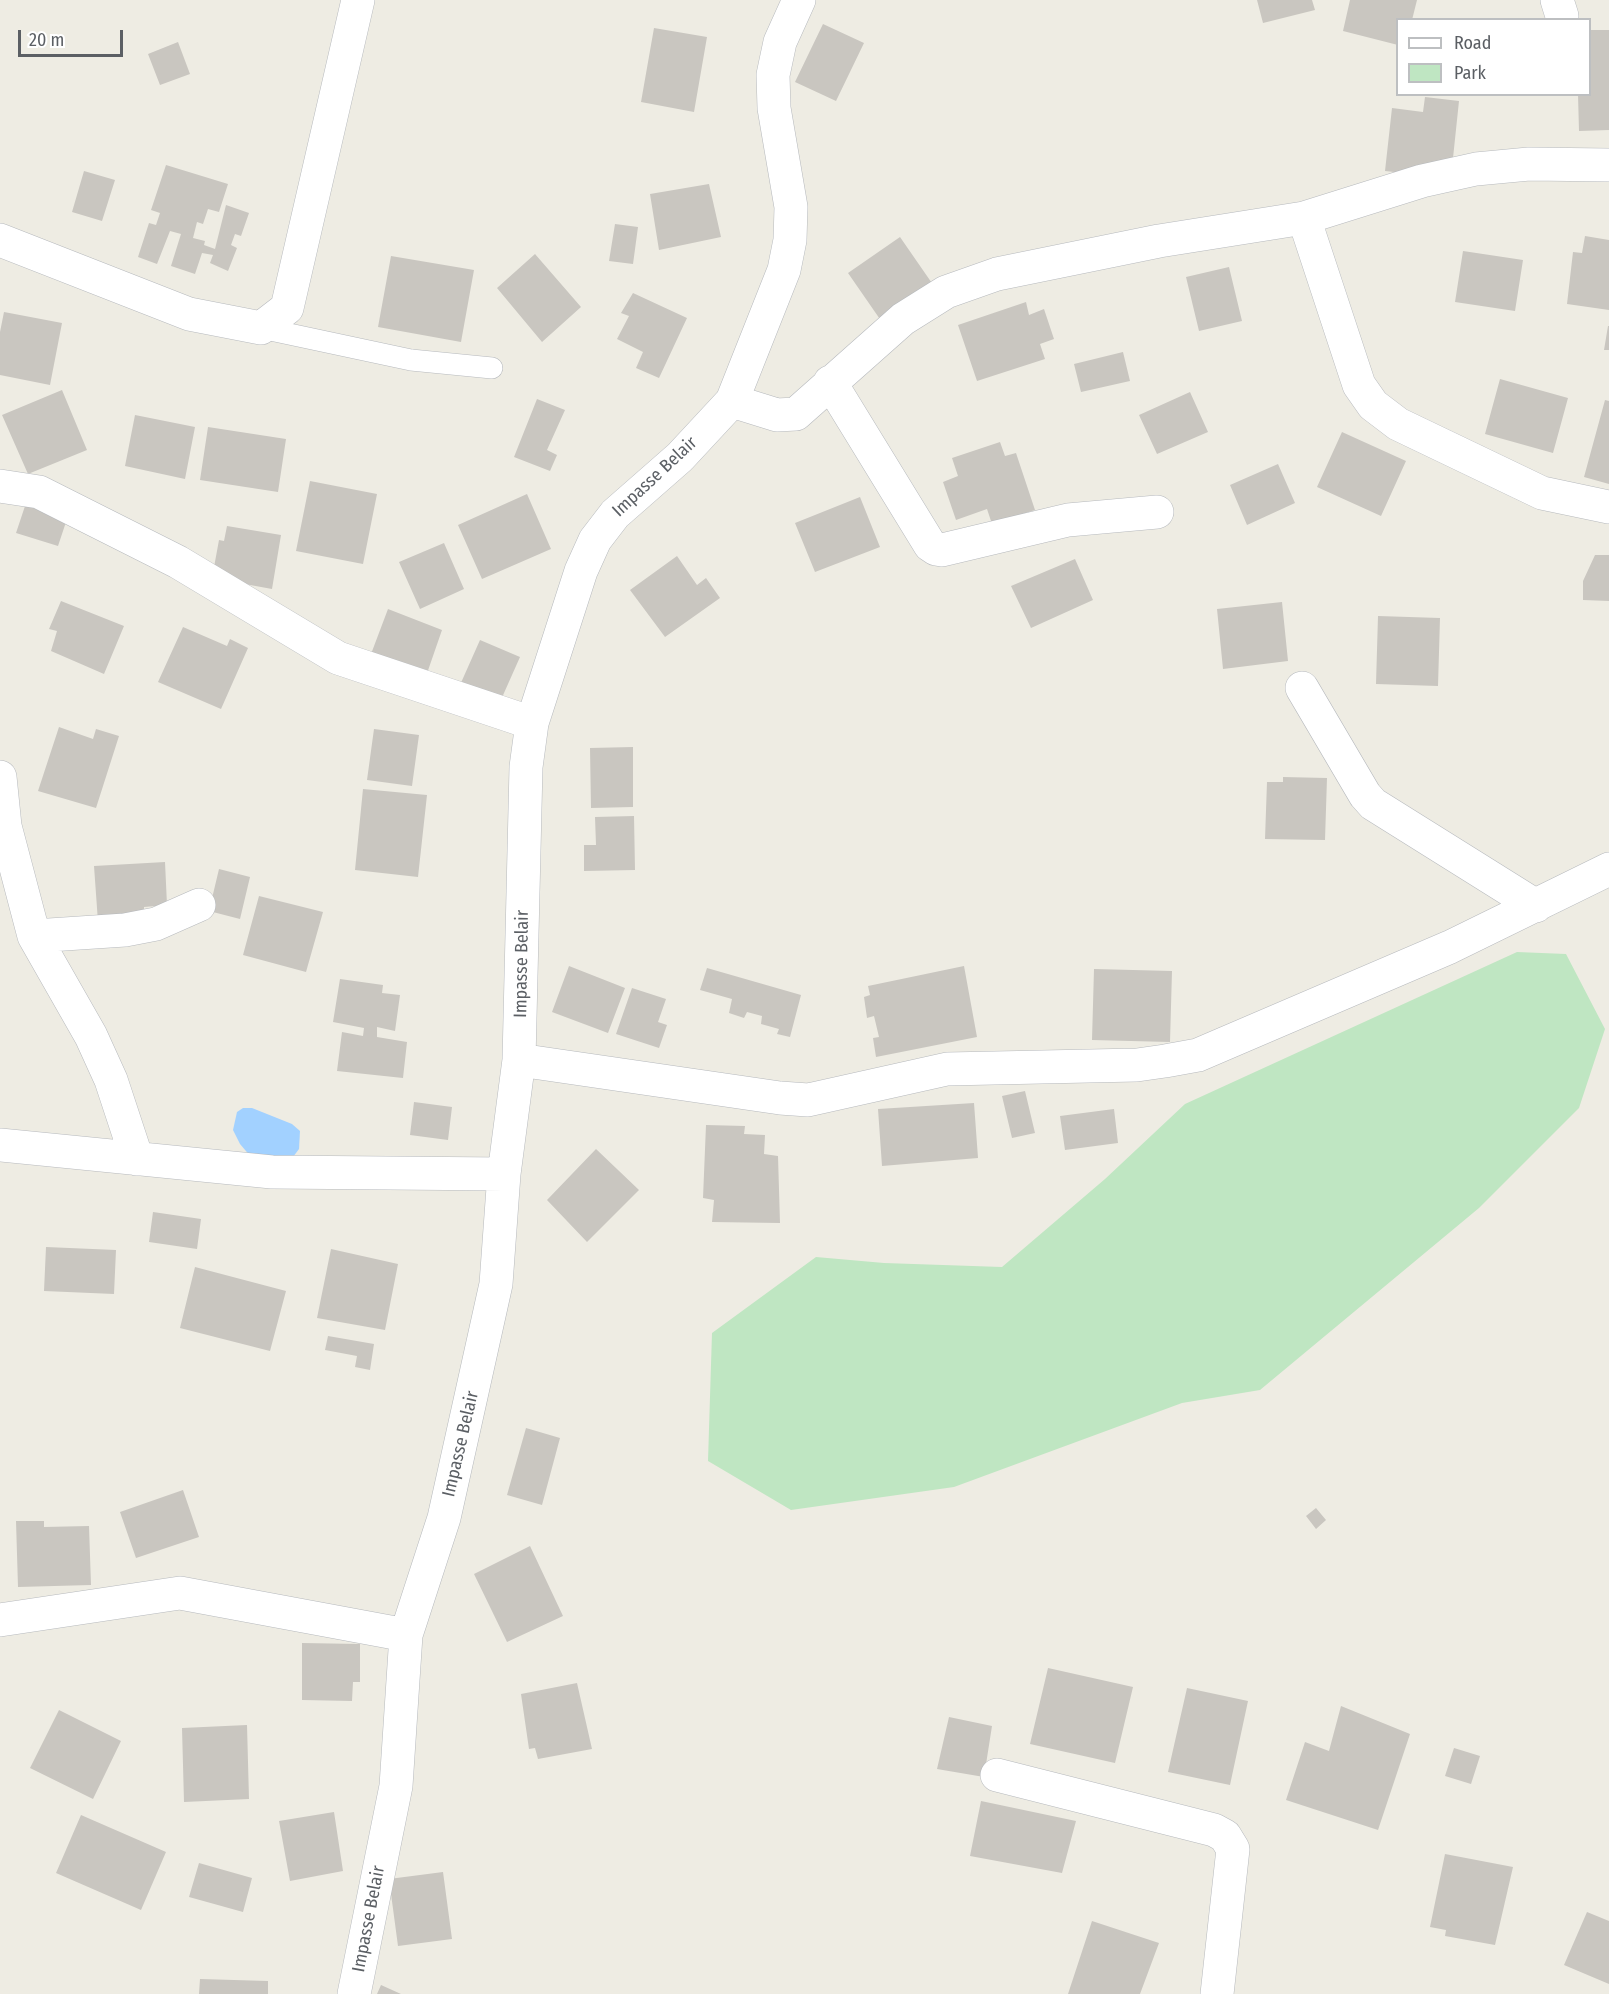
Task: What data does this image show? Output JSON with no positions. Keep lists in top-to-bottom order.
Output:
{
  "streets": {
    "street": ["Impasse Belair"]
  },
  "legend": ["Road", "Park"],
  "scale_bar": "20 m"
}
